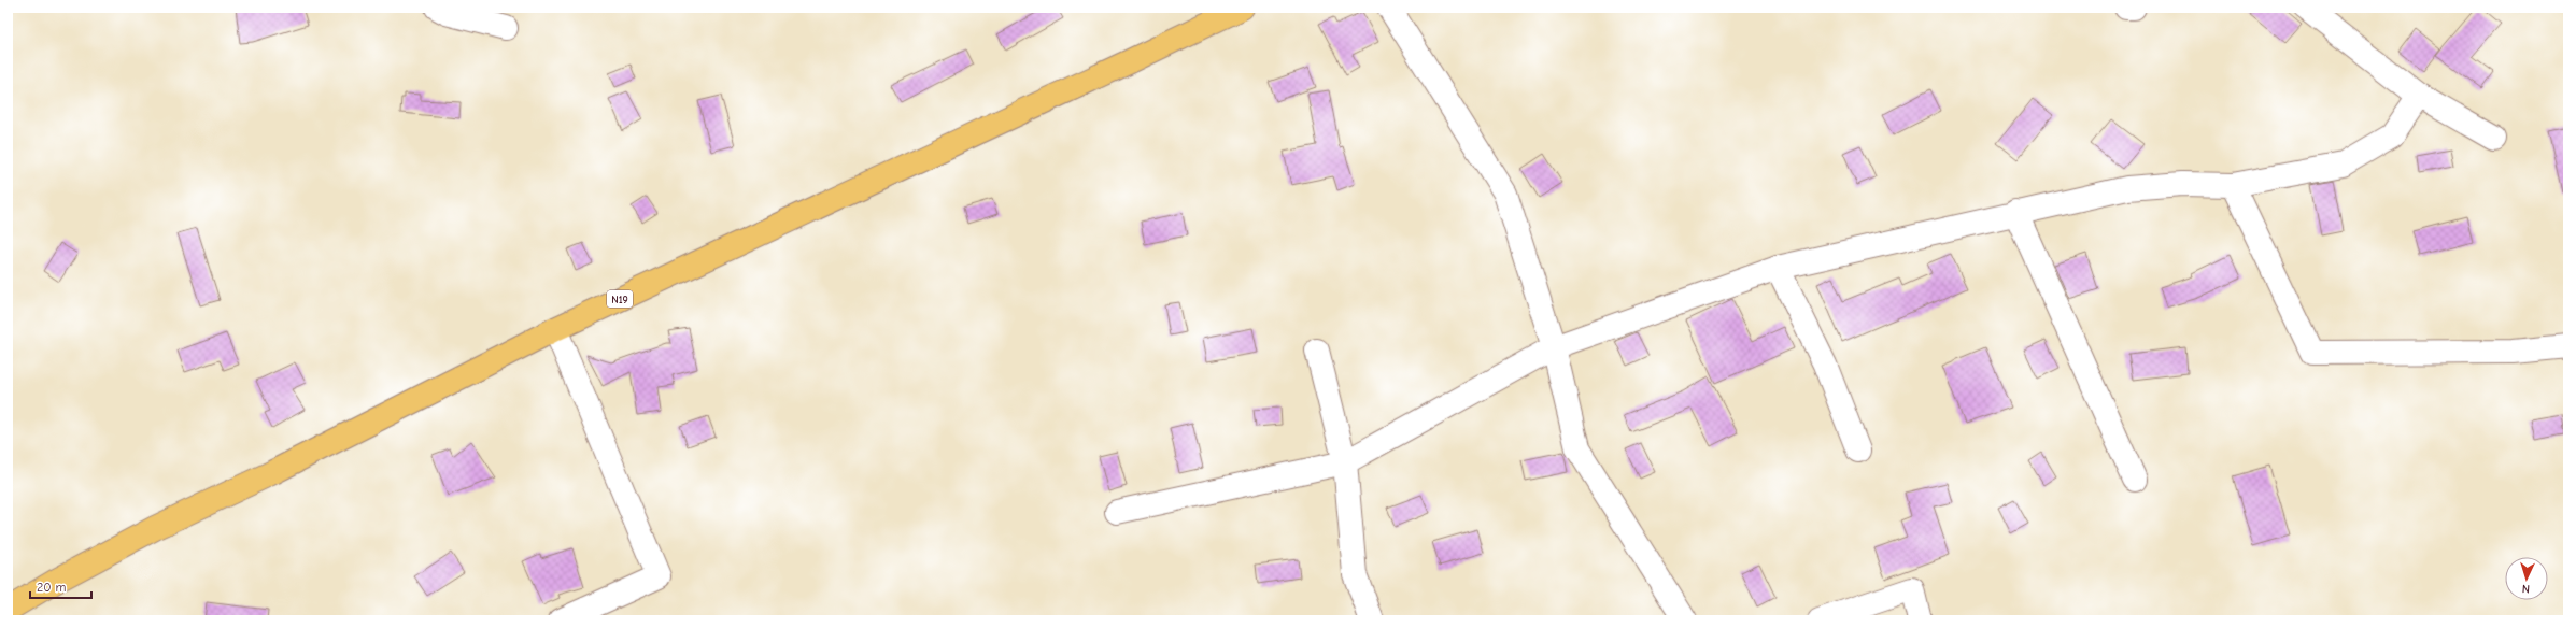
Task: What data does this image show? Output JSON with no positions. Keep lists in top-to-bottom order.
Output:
{
  "streets": {
    "main road": ["N19"]
  },
  "scale_bar": "20 m",
  "north": "bottom"
}
